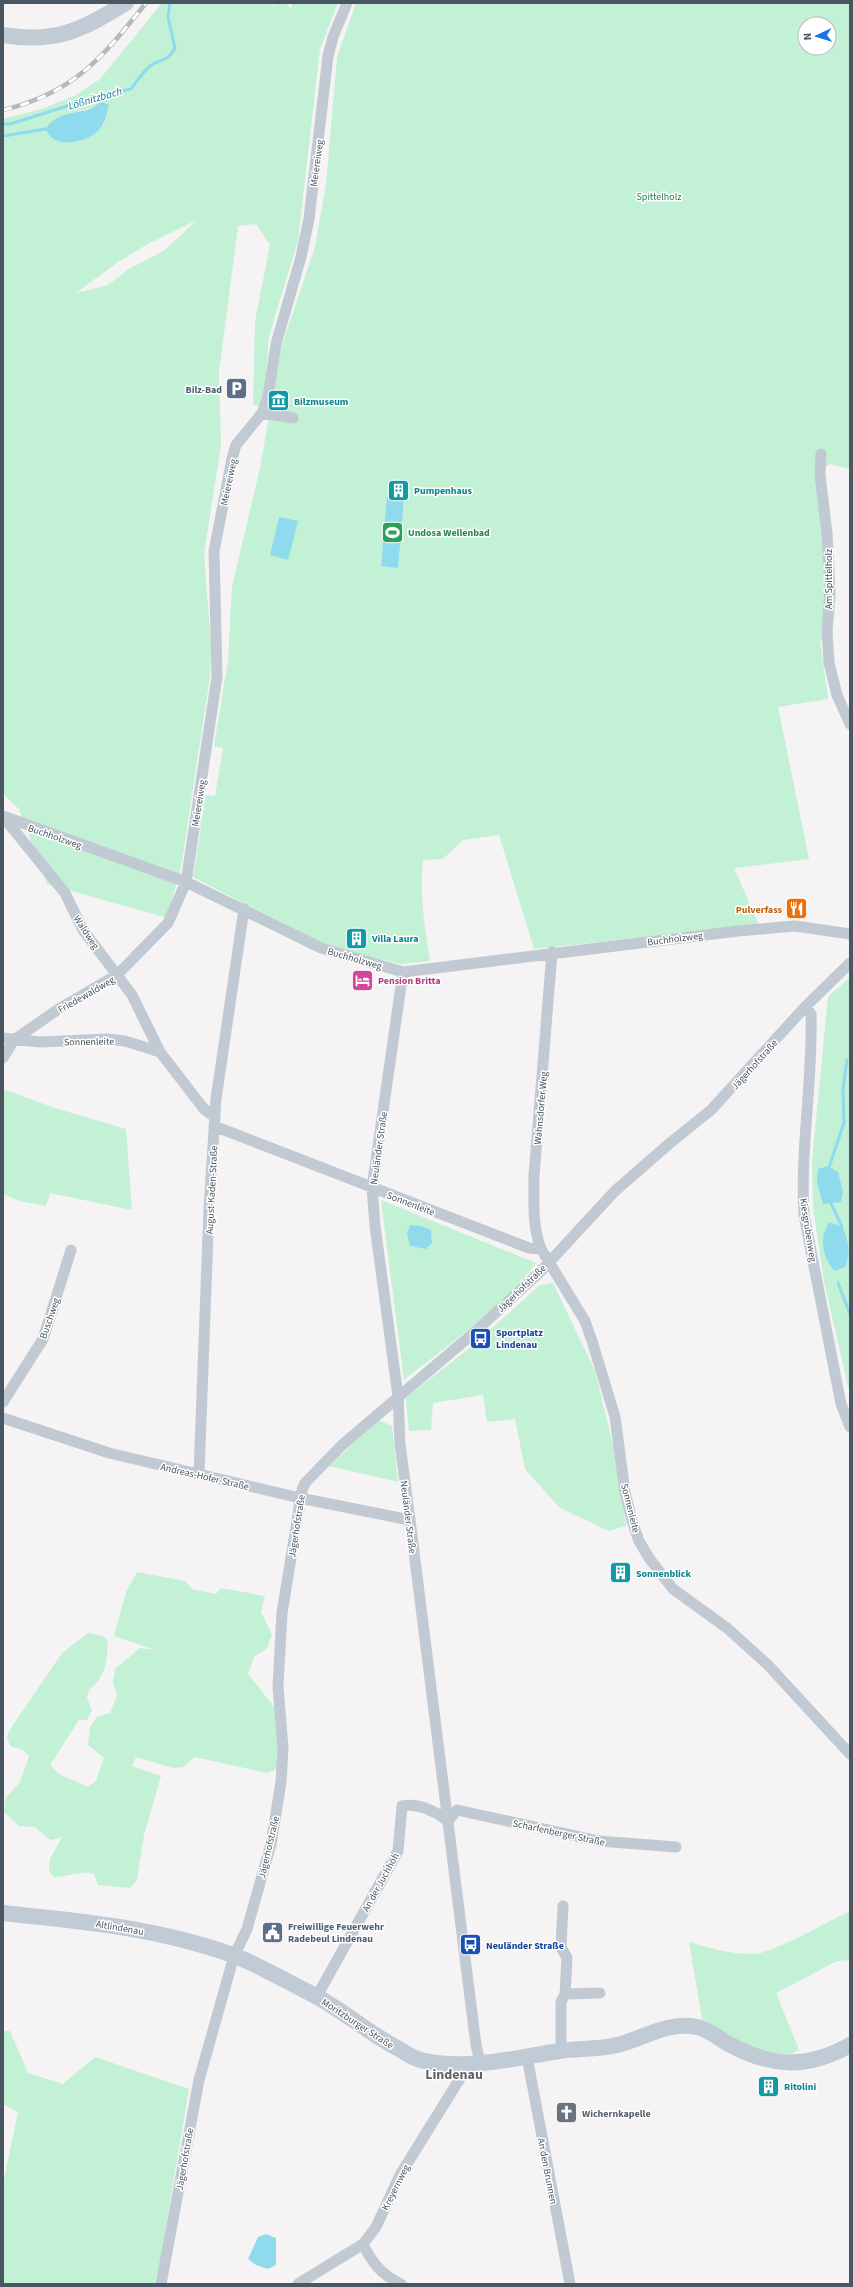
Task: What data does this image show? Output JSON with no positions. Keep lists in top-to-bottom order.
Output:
{
  "streets": {
    "street": [
      "Meiereiweg",
      "Am Spittelholz",
      "Buchholzweg",
      "Waldweg",
      "Friedewaldweg",
      "Sonnenleite",
      "Jägerhofstraße",
      "Wahnsdorfer Weg",
      "Neuländer Straße",
      "August-Kaden-Straße",
      "Kiesgrubenweg",
      "Buschweg",
      "Andreas-Hofer-Straße",
      "Scharfenberger Straße",
      "An der Juchhöh",
      "Altlindenau",
      "Moritzburger Straße",
      "An den Brunnen",
      "Kreyernweg"
    ]
  },
  "crossings": [
    ["Meiereiweg", "Buchholzweg"],
    ["Meiereiweg", "Friedewaldweg"],
    ["Buchholzweg", "Waldweg"],
    ["Buchholzweg", "Friedewaldweg"],
    ["Buchholzweg", "Wahnsdorfer Weg"],
    ["Buchholzweg", "Neuländer Straße"],
    ["Buchholzweg", "August-Kaden-Straße"],
    ["Waldweg", "Friedewaldweg"],
    ["Waldweg", "Sonnenleite"],
    ["Friedewaldweg", "Sonnenleite"],
    ["Sonnenleite", "Jägerhofstraße"],
    ["Sonnenleite", "Wahnsdorfer Weg"],
    ["Sonnenleite", "Neuländer Straße"],
    ["Sonnenleite", "August-Kaden-Straße"],
    ["Jägerhofstraße", "Wahnsdorfer Weg"],
    ["Jägerhofstraße", "Neuländer Straße"],
    ["Jägerhofstraße", "Kiesgrubenweg"],
    ["Jägerhofstraße", "Andreas-Hofer-Straße"],
    ["Jägerhofstraße", "Altlindenau"],
    ["Jägerhofstraße", "Moritzburger Straße"],
    ["Neuländer Straße", "Andreas-Hofer-Straße"],
    ["Neuländer Straße", "Scharfenberger Straße"],
    ["Neuländer Straße", "An der Juchhöh"],
    ["Neuländer Straße", "Moritzburger Straße"],
    ["Neuländer Straße", "Kreyernweg"],
    ["August-Kaden-Straße", "Andreas-Hofer-Straße"],
    ["Scharfenberger Straße", "An der Juchhöh"],
    ["An der Juchhöh", "Moritzburger Straße"],
    ["Altlindenau", "Moritzburger Straße"],
    ["Moritzburger Straße", "An den Brunnen"],
    ["Moritzburger Straße", "Kreyernweg"]
  ],
  "districts": ["Lindenau"],
  "water": ["Lößnitzbach"],
  "parks": ["Spittelholz"],
  "places": {
    "parking": ["Bilz-Bad"],
    "museum": ["Bilzmuseum"],
    "building": [
      "Pumpenhaus",
      "Villa Laura",
      "Sonnenblick",
      "Ritolini"
    ],
    "sports": ["Undosa Wellenbad"],
    "restaurant": ["Pulverfass"],
    "hotel": ["Pension Britta"],
    "bus stop": ["Sportplatz Lindenau", "Neuländer Straße"],
    "public building": ["Freiwillige Feuerwehr Radebeul Lindenau"],
    "church": ["Wichernkapelle"]
  },
  "north": "left"
}
